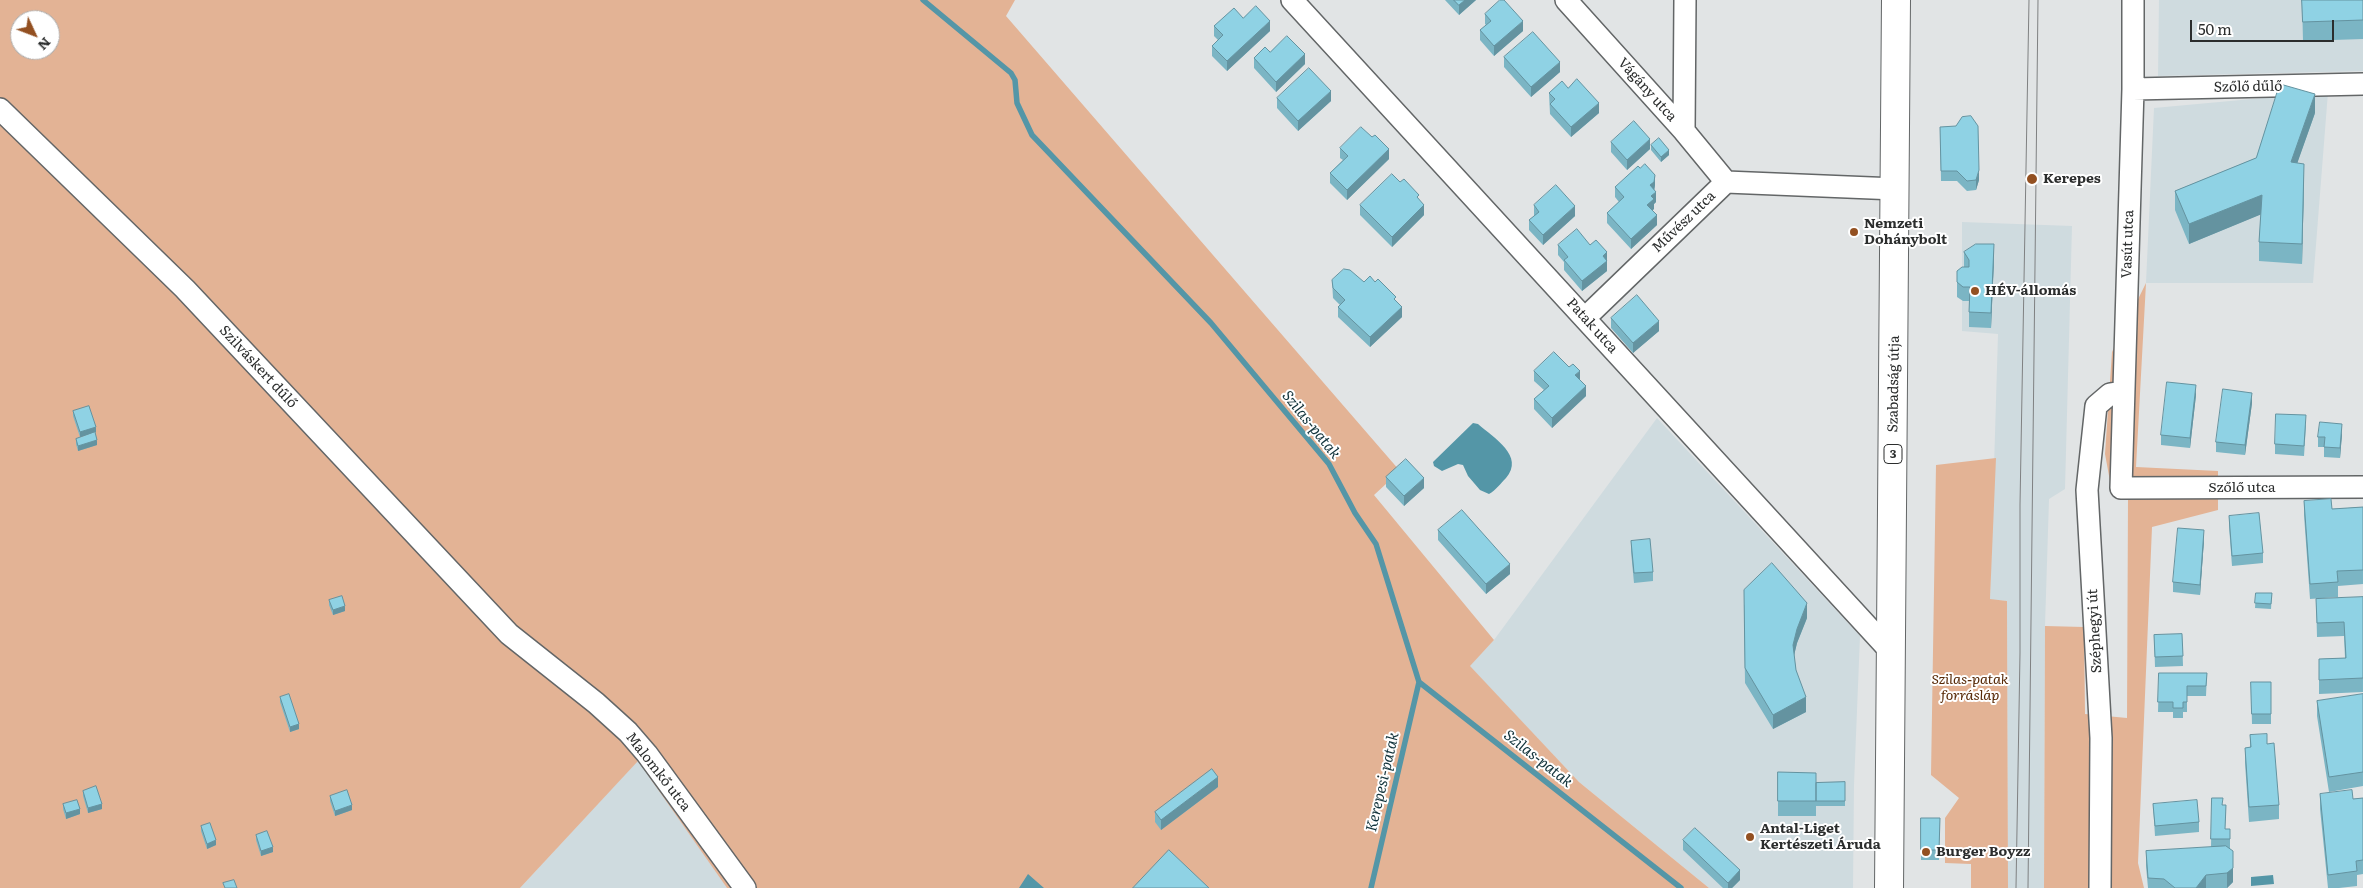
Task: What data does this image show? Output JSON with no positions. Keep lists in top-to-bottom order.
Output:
{
  "streets": {
    "main road": ["Szabadság útja", "3"],
    "street": [
      "Szőlő dűlő",
      "Vágány utca",
      "Művész utca",
      "Vasút utca",
      "Patak utca",
      "Szilváskert dűlő",
      "Szőlő utca",
      "Széphegyi út",
      "Malomkő utca"
    ]
  },
  "crossings": [
    ["Szőlő dűlő", "Vasút utca"],
    ["Vágány utca", "Művész utca"],
    ["Művész utca", "Patak utca"],
    ["Művész utca", "Szabadság útja"],
    ["Vasút utca", "Szőlő utca"],
    ["Vasút utca", "Széphegyi út"],
    ["Patak utca", "Szabadság útja"],
    ["Szilváskert dűlő", "Malomkő utca"]
  ],
  "water": ["Szilas-patak", "Kerepesi-patak"],
  "parks": ["Szilas-patak forrásláp"],
  "places": [
    "Kerepes",
    "Nemzeti Dohánybolt",
    "HÉV-állomás",
    "Antal-Liget Kertészeti Áruda",
    "Burger Boyzz"
  ],
  "scale_bar": "50 m",
  "north": "bottom right"
}
